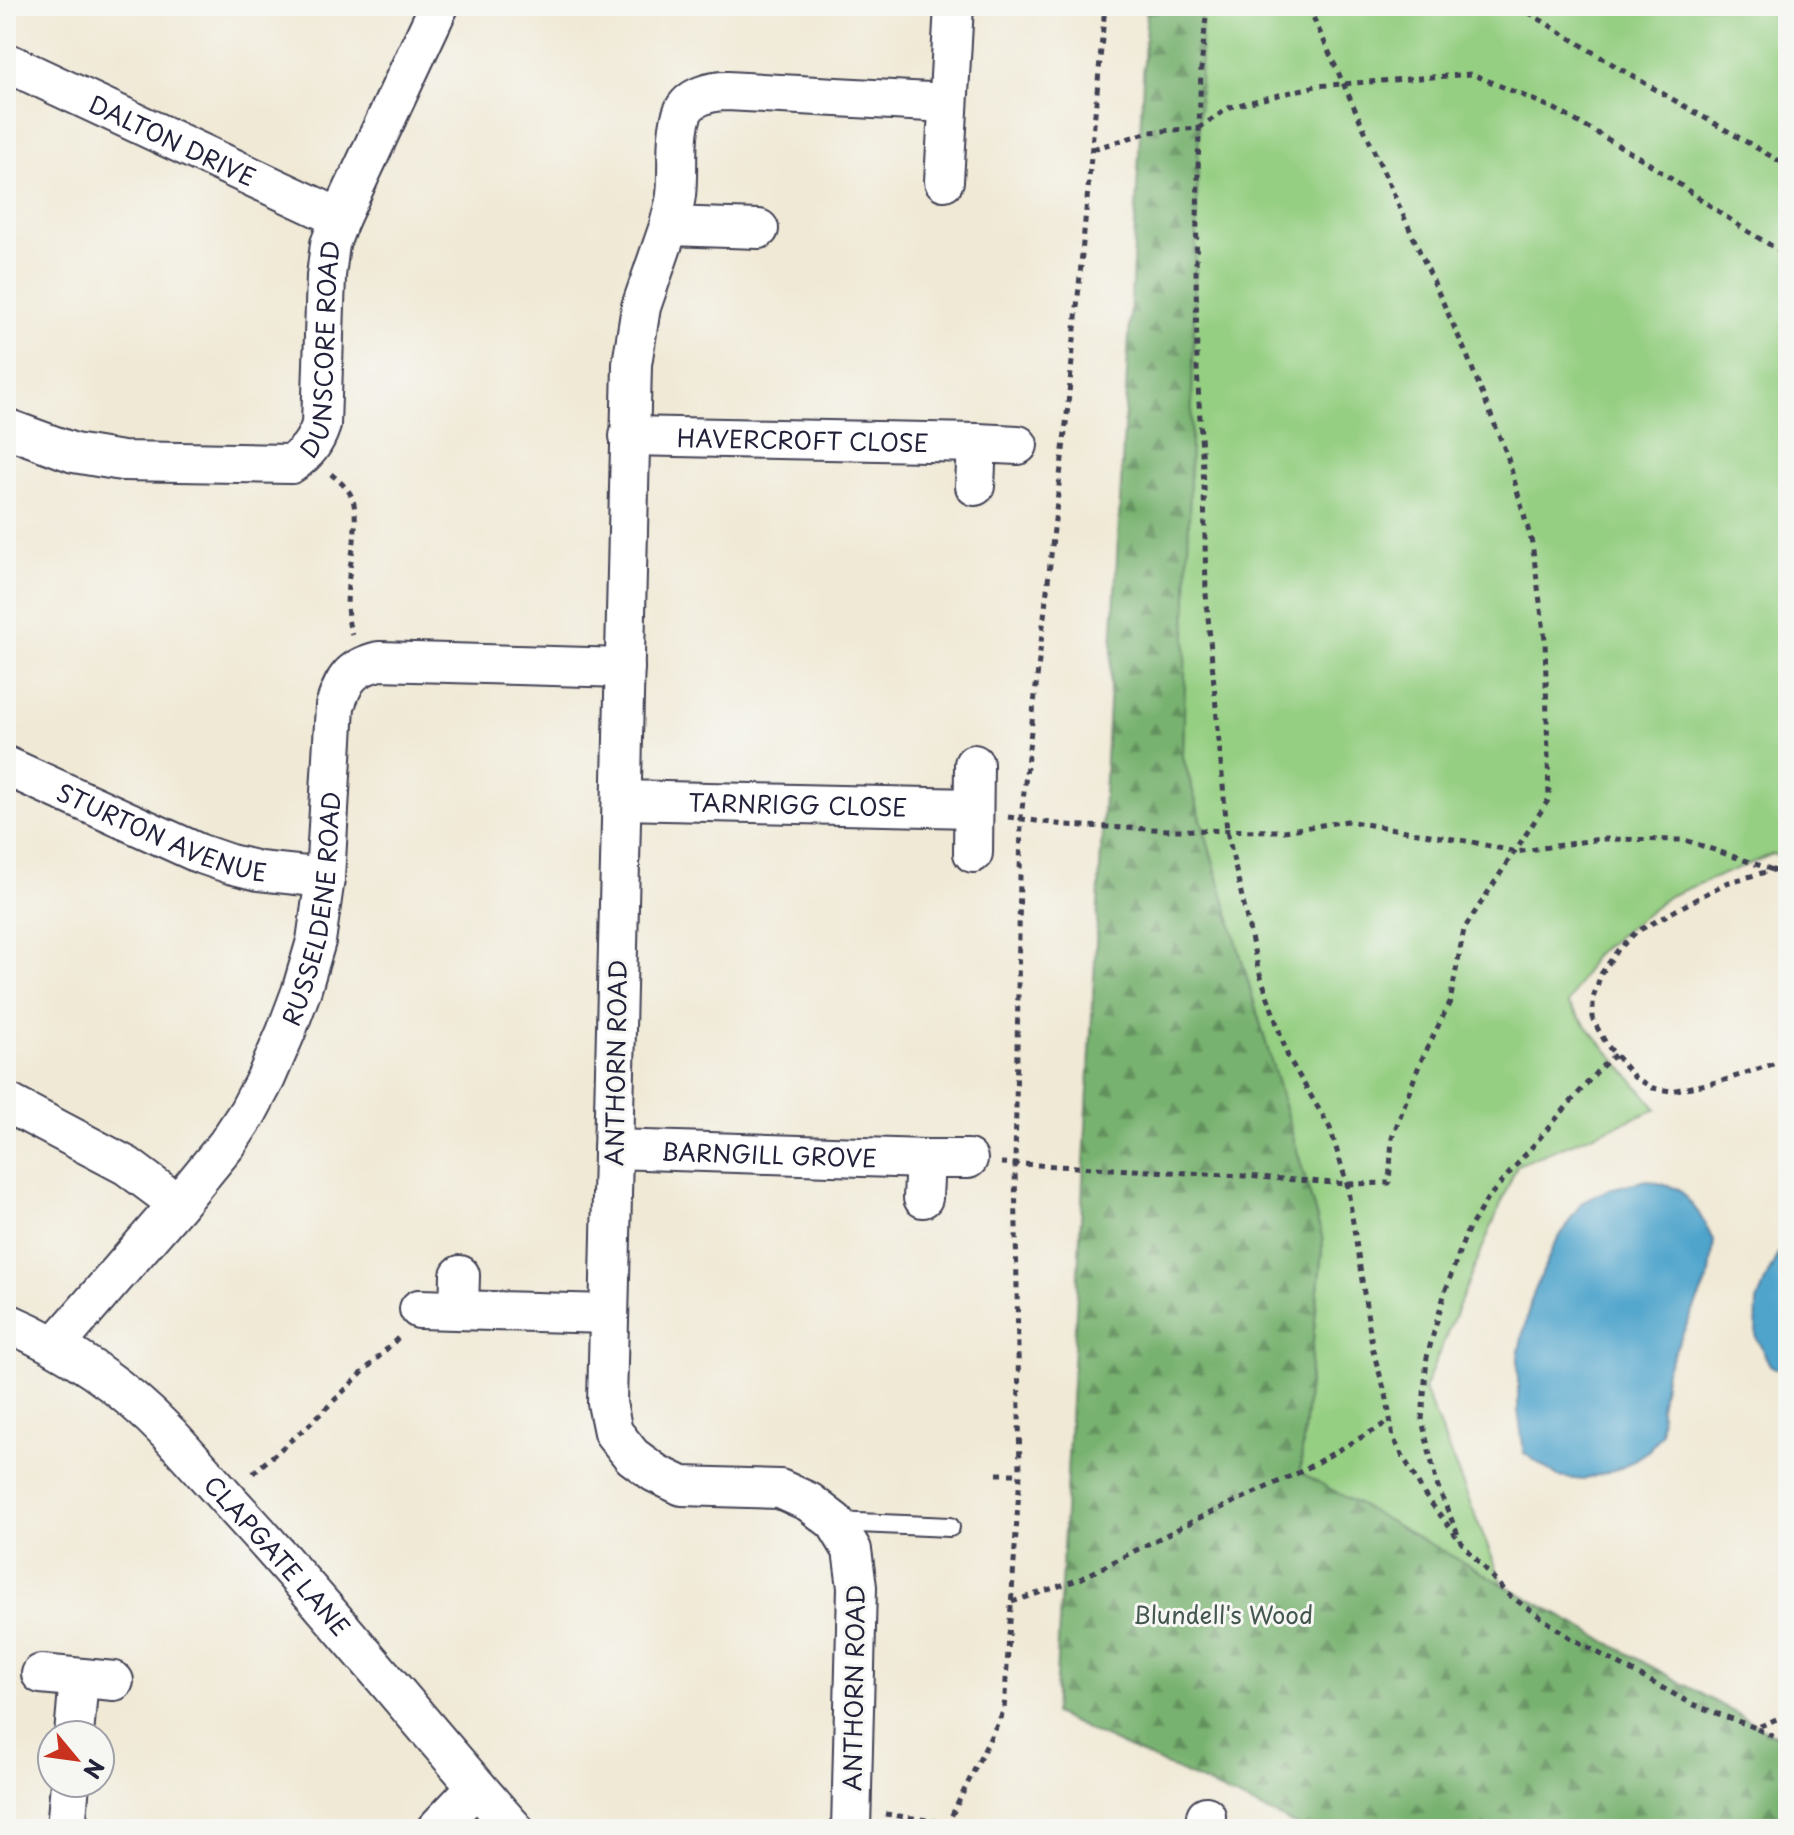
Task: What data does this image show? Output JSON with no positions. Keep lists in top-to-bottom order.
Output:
{
  "streets": {
    "street": [
      "DALTON DRIVE",
      "DUNSCORE ROAD",
      "HAVERCROFT CLOSE",
      "TARNRIGG CLOSE",
      "STURTON AVENUE",
      "RUSSELDENE ROAD",
      "ANTHORN ROAD",
      "BARNGILL GROVE",
      "CLAPGATE LANE"
    ]
  },
  "crossings": [
    ["DALTON DRIVE", "DUNSCORE ROAD"],
    ["HAVERCROFT CLOSE", "ANTHORN ROAD"],
    ["TARNRIGG CLOSE", "ANTHORN ROAD"],
    ["STURTON AVENUE", "RUSSELDENE ROAD"],
    ["RUSSELDENE ROAD", "CLAPGATE LANE"],
    ["ANTHORN ROAD", "BARNGILL GROVE"]
  ],
  "parks": ["Blundell's Wood"],
  "north": "bottom right"
}
